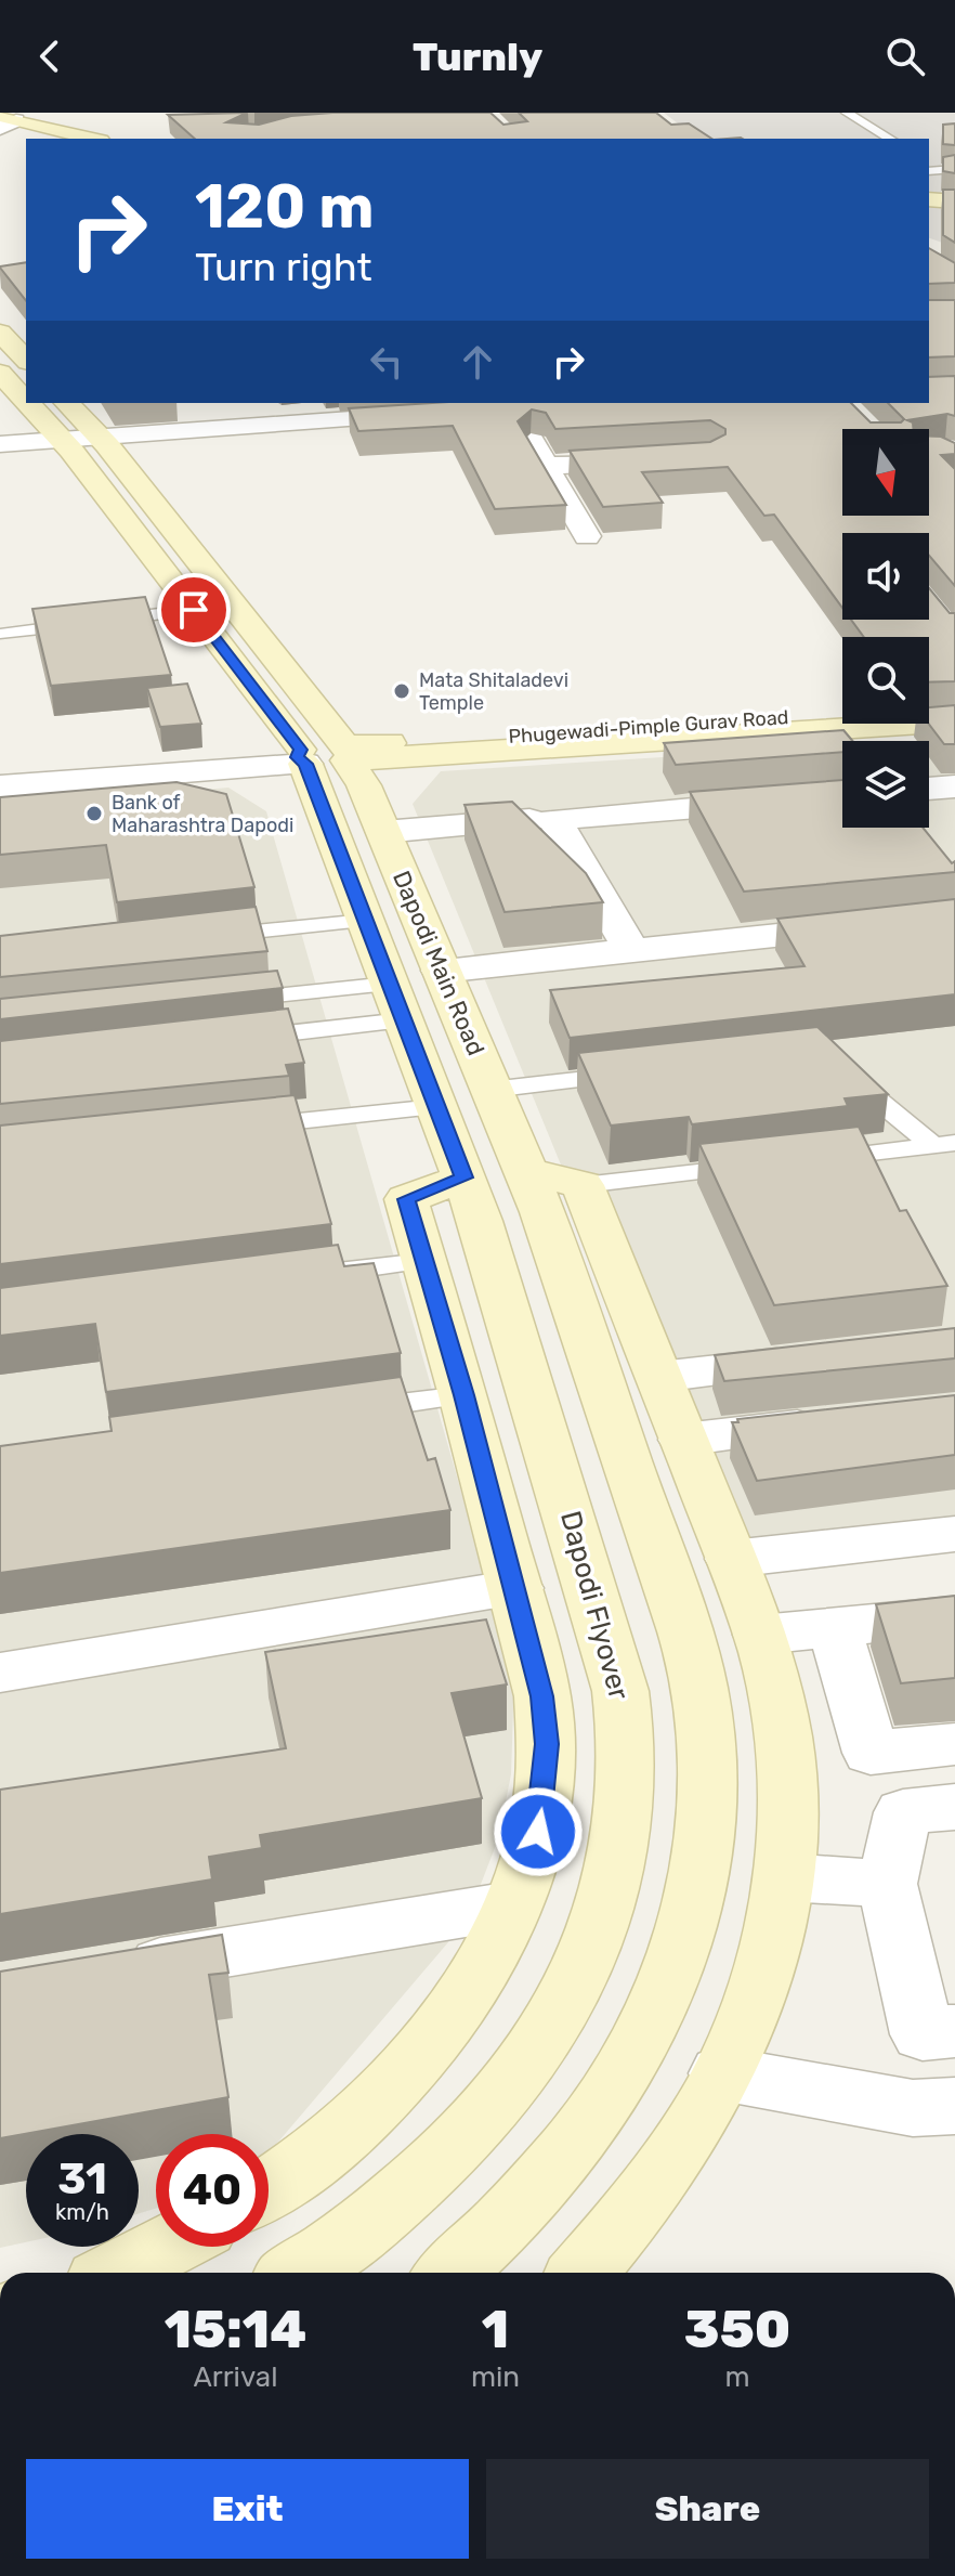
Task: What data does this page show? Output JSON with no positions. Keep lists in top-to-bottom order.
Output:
{
  "streets": {
    "main road": ["Phugewadi-Pimple Gurav Road", "Dapodi Main Road", "Dapodi Flyover"]
  },
  "crossings": [
    ["Phugewadi-Pimple Gurav Road", "Dapodi Main Road"],
    ["Dapodi Main Road", "Dapodi Flyover"]
  ],
  "places": ["Mata Shitaladevi Temple", "Bank of Maharashtra Dapodi"],
  "north": "bottom",
  "page": {
    "header": "Turnly",
    "turn": ["120 m", "Turn right"],
    "speed": "31 km/h",
    "limit": "40",
    "eta": [
      "15:14",
      "Arrival",
      "1",
      "min",
      "350",
      "m"
    ],
    "buttons": ["Exit", "Share"]
  }
}
